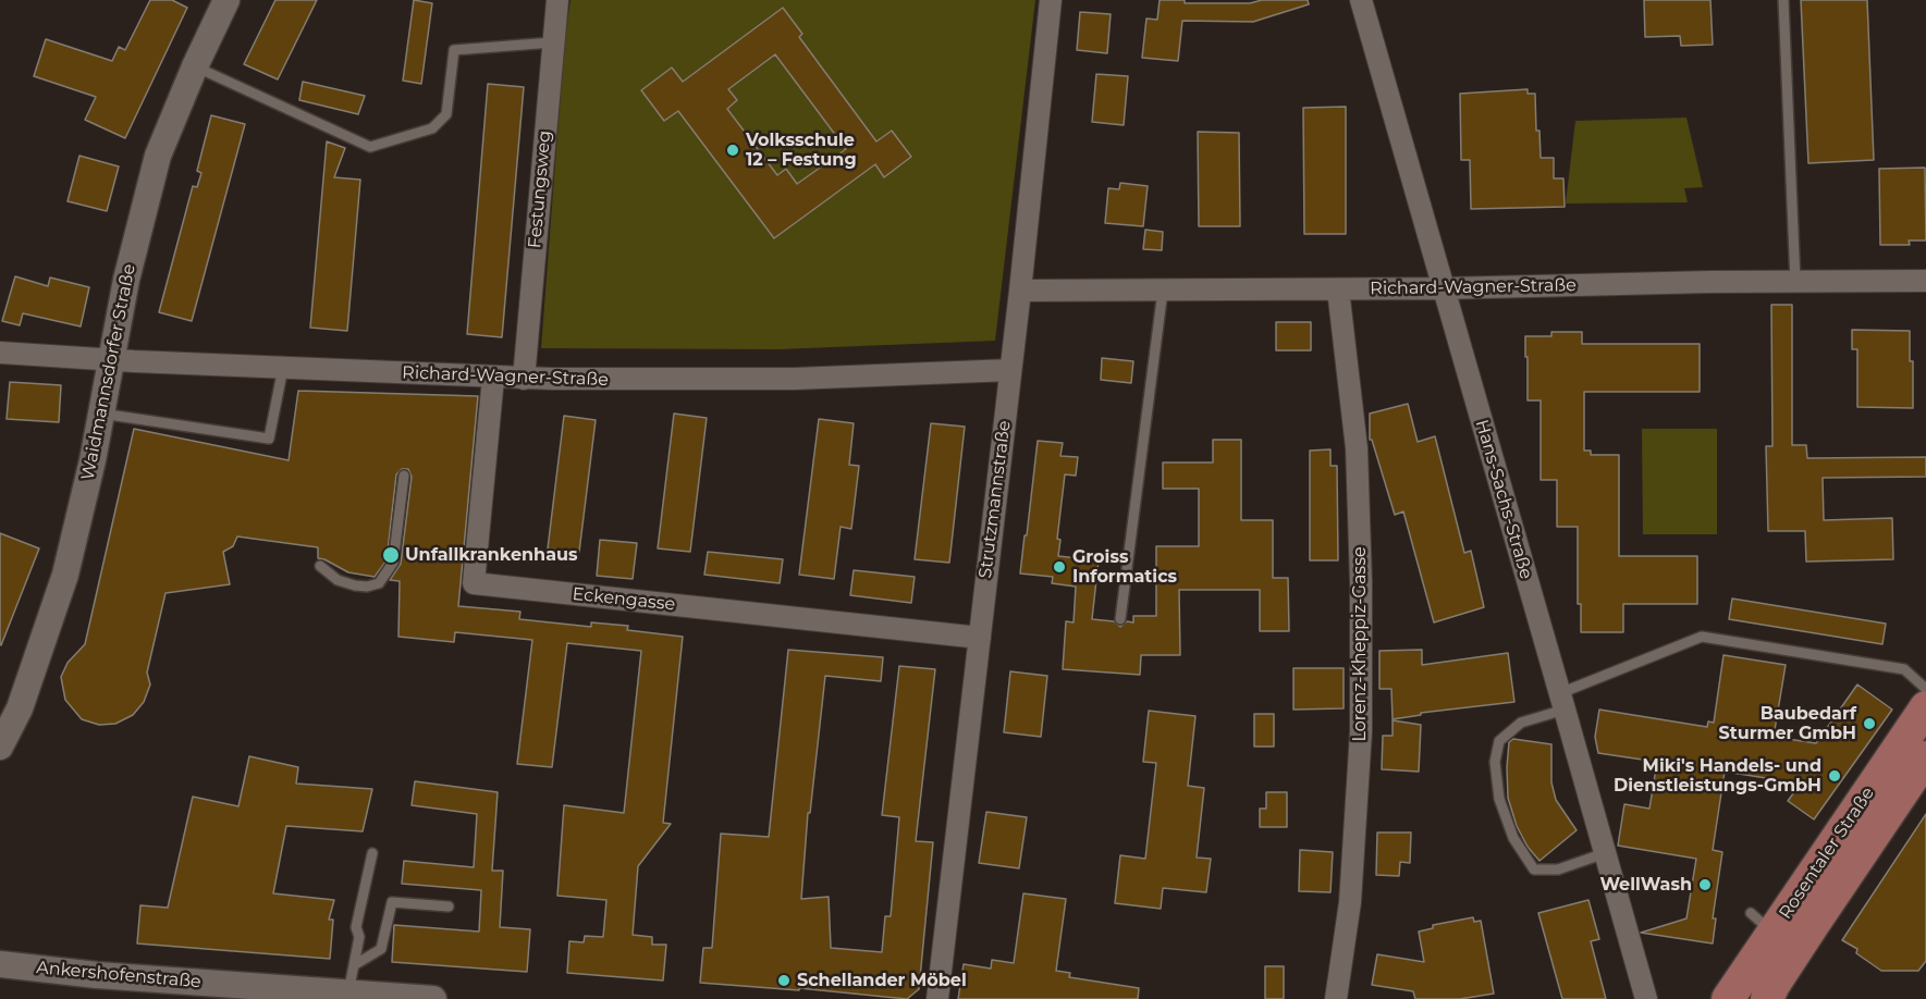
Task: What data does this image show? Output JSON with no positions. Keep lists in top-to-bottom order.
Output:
{
  "streets": {
    "main road": ["Rosentaler Straße"],
    "street": [
      "Festungsweg",
      "Richard-Wagner-Straße",
      "Waidmannsdorfer Straße",
      "Strutzmannstraße",
      "Hans-Sachs-Straße",
      "Eckengasse",
      "Lorenz-Kheppiz-Gasse",
      "Ankershofenstraße"
    ]
  },
  "crossings": [
    ["Festungsweg", "Richard-Wagner-Straße"],
    ["Richard-Wagner-Straße", "Waidmannsdorfer Straße"],
    ["Richard-Wagner-Straße", "Strutzmannstraße"],
    ["Richard-Wagner-Straße", "Hans-Sachs-Straße"],
    ["Richard-Wagner-Straße", "Eckengasse"],
    ["Richard-Wagner-Straße", "Lorenz-Kheppiz-Gasse"],
    ["Strutzmannstraße", "Eckengasse"]
  ],
  "places": [
    "Volksschule 12 – Festung",
    "Unfallkrankenhaus",
    "Groiss Informatics",
    "Baubedarf Sturmer GmbH",
    "Miki's Handels- und Dienstleistungs-GmbH",
    "WellWash",
    "Schellander Möbel"
  ]
}
